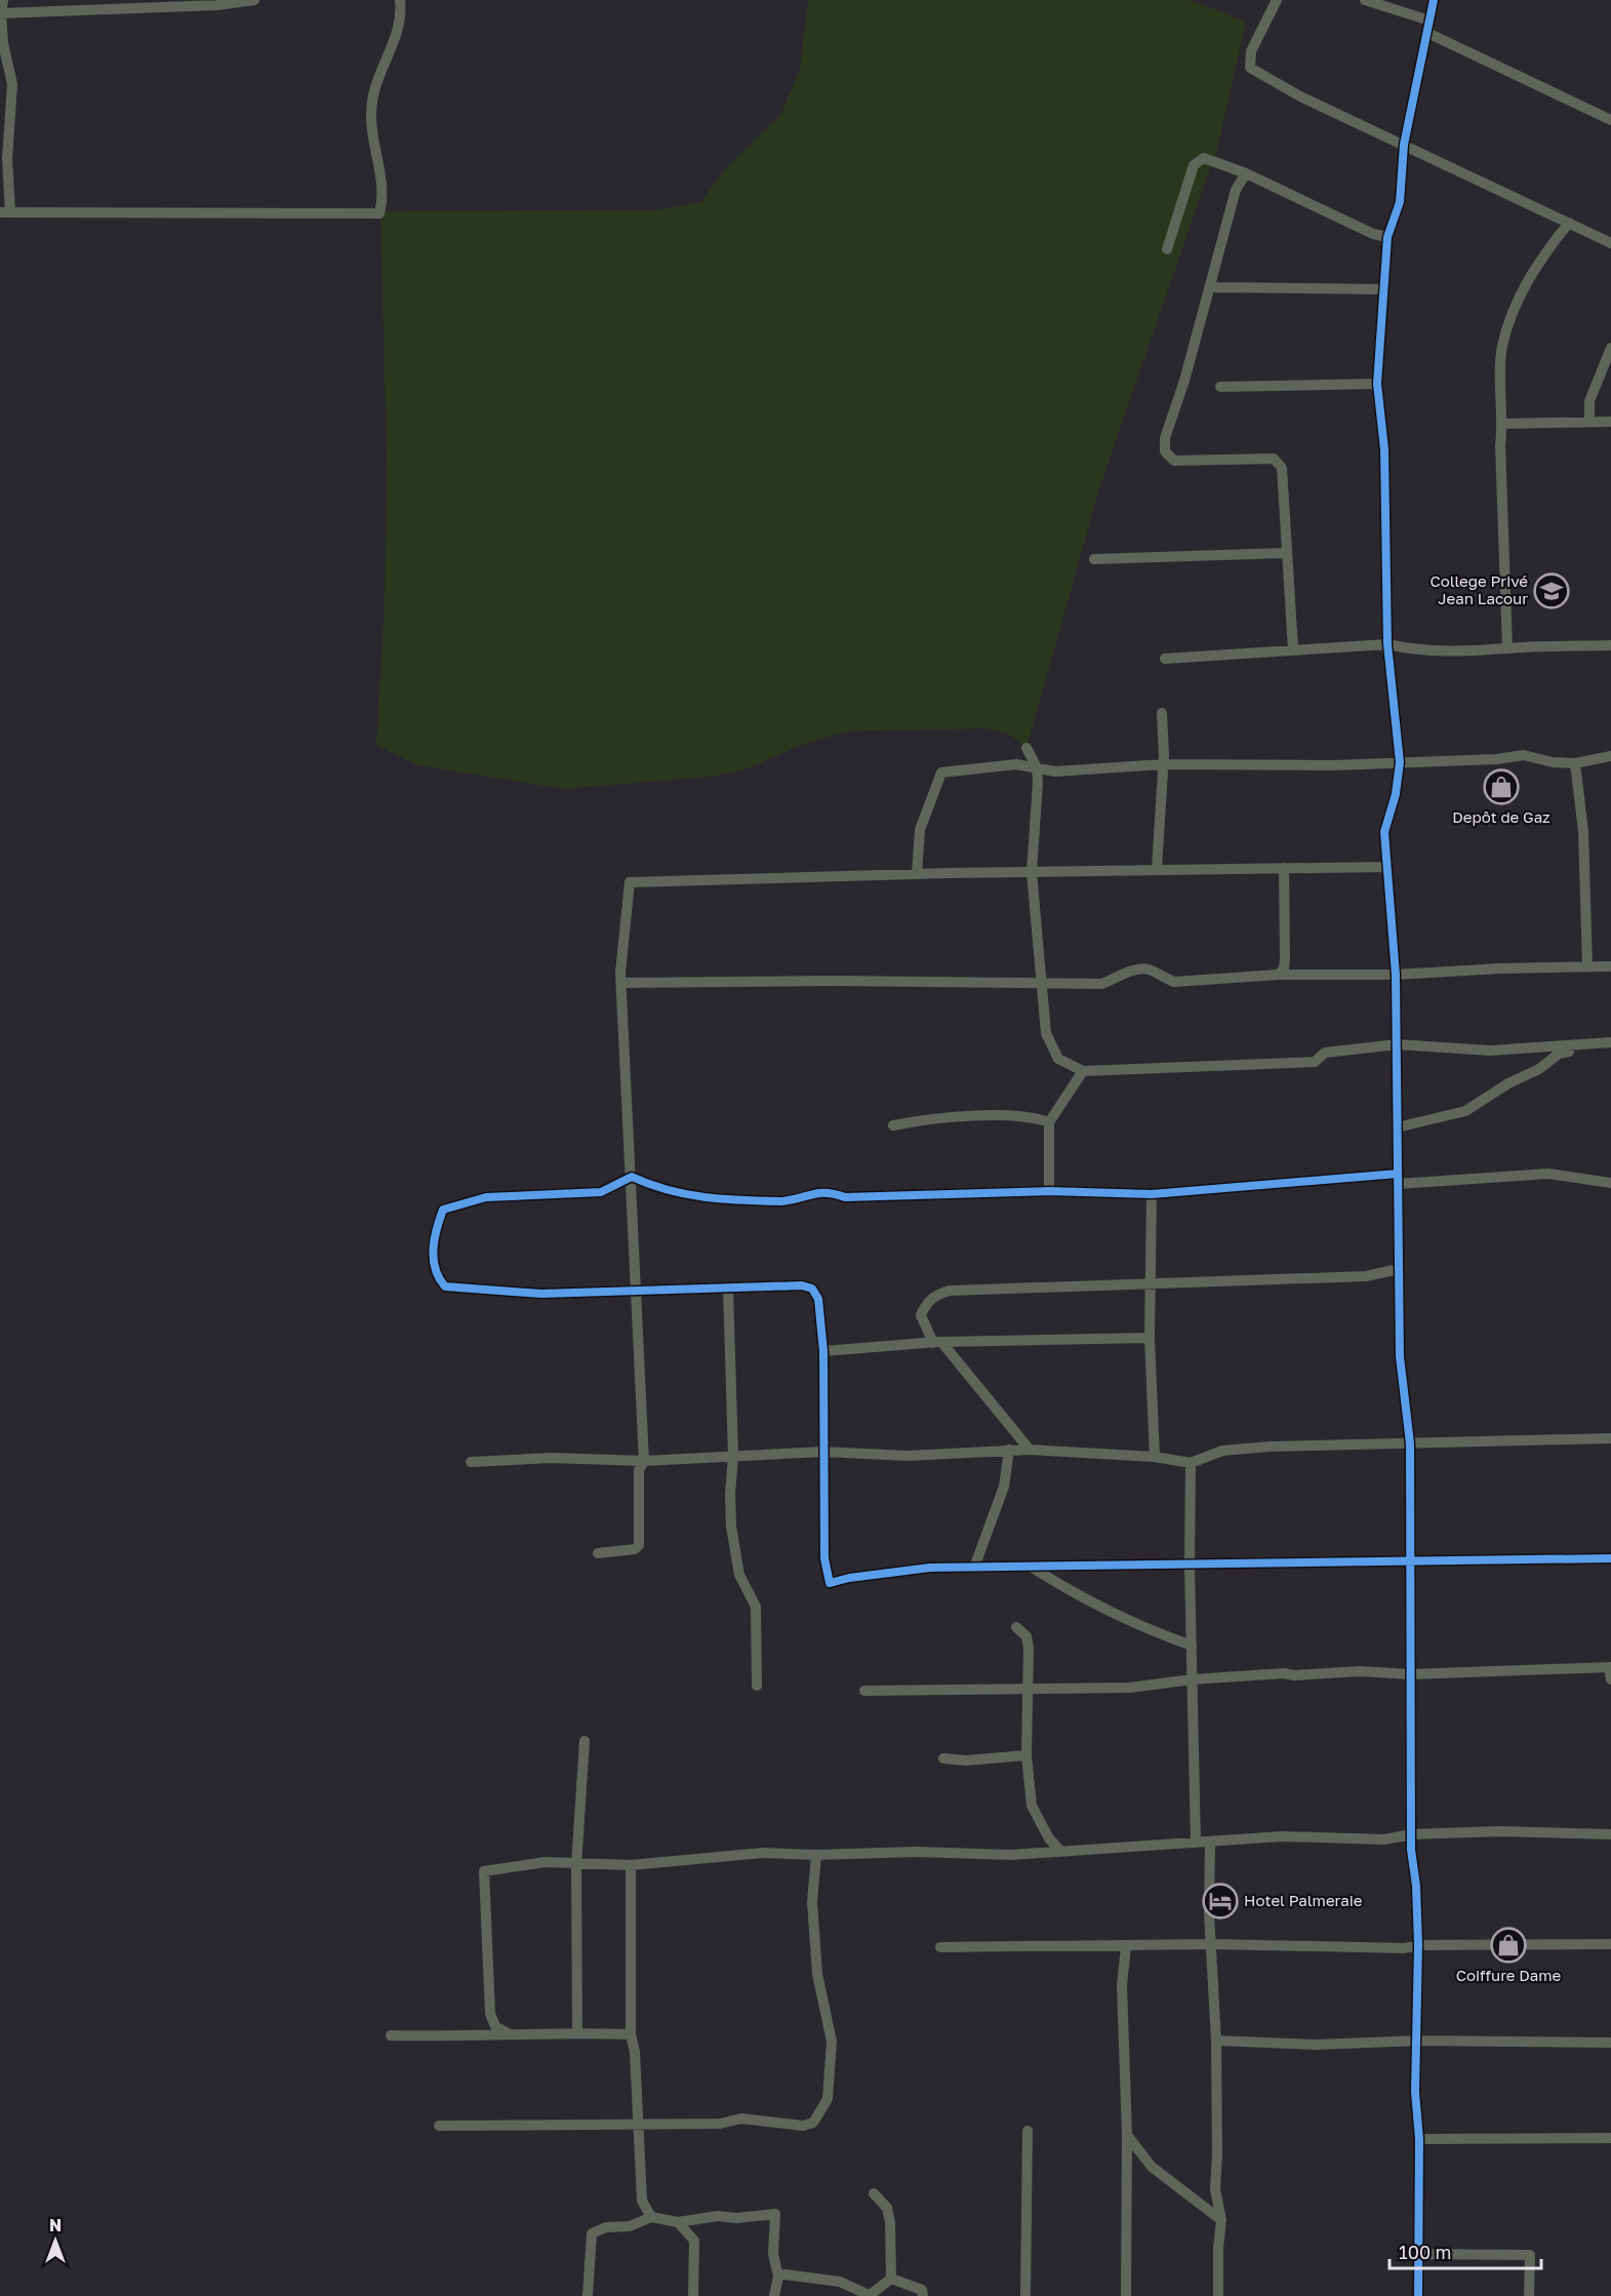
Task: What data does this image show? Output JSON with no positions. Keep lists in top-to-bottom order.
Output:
{
  "places": {
    "school or university": ["College Privé Jean Lacour"],
    "shop": ["Depôt de Gaz", "Coiffure Dame"],
    "hotel": ["Hotel Palmeraie"]
  },
  "scale_bar": "100 m",
  "north": "top"
}
